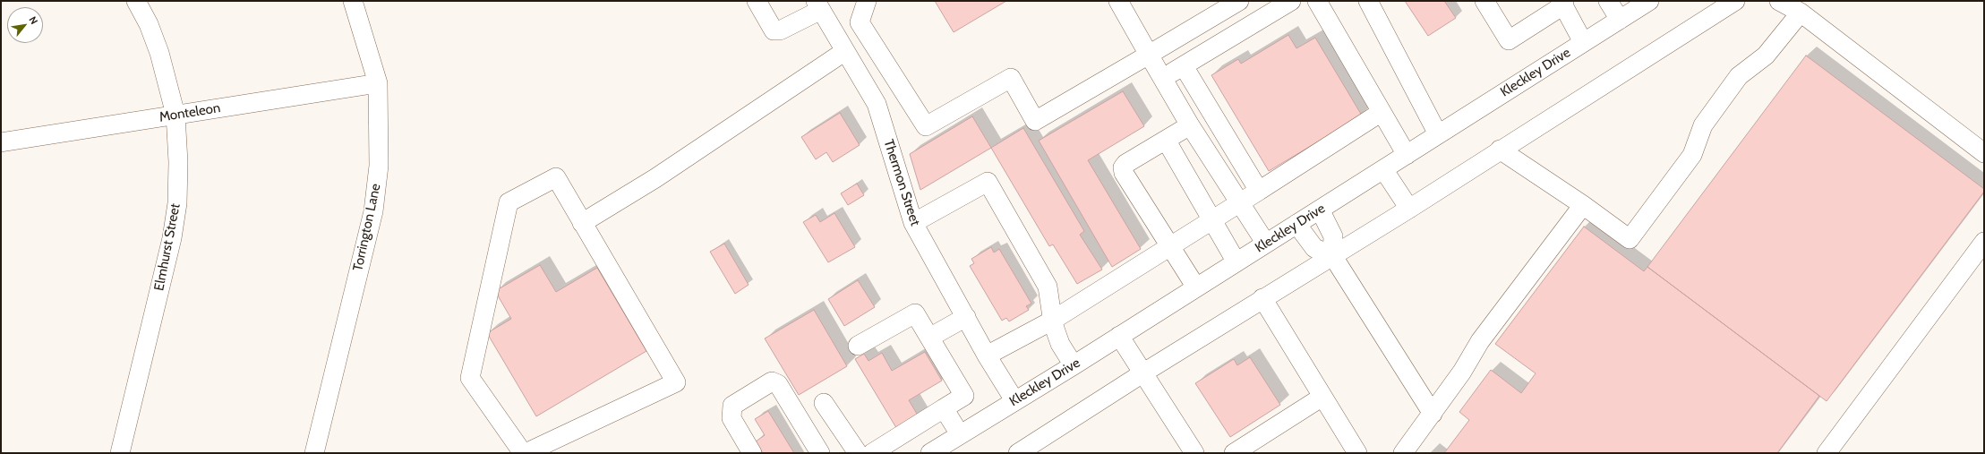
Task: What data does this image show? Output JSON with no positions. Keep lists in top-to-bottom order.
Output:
{
  "streets": {
    "street": [
      "Kleckley Drive",
      "Monteleon",
      "Thermon Street",
      "Torrington Lane",
      "Elmhurst Street"
    ]
  },
  "crossings": [
    ["Kleckley Drive", "Thermon Street"],
    ["Monteleon", "Torrington Lane"],
    ["Monteleon", "Elmhurst Street"]
  ],
  "north": "top right"
}
